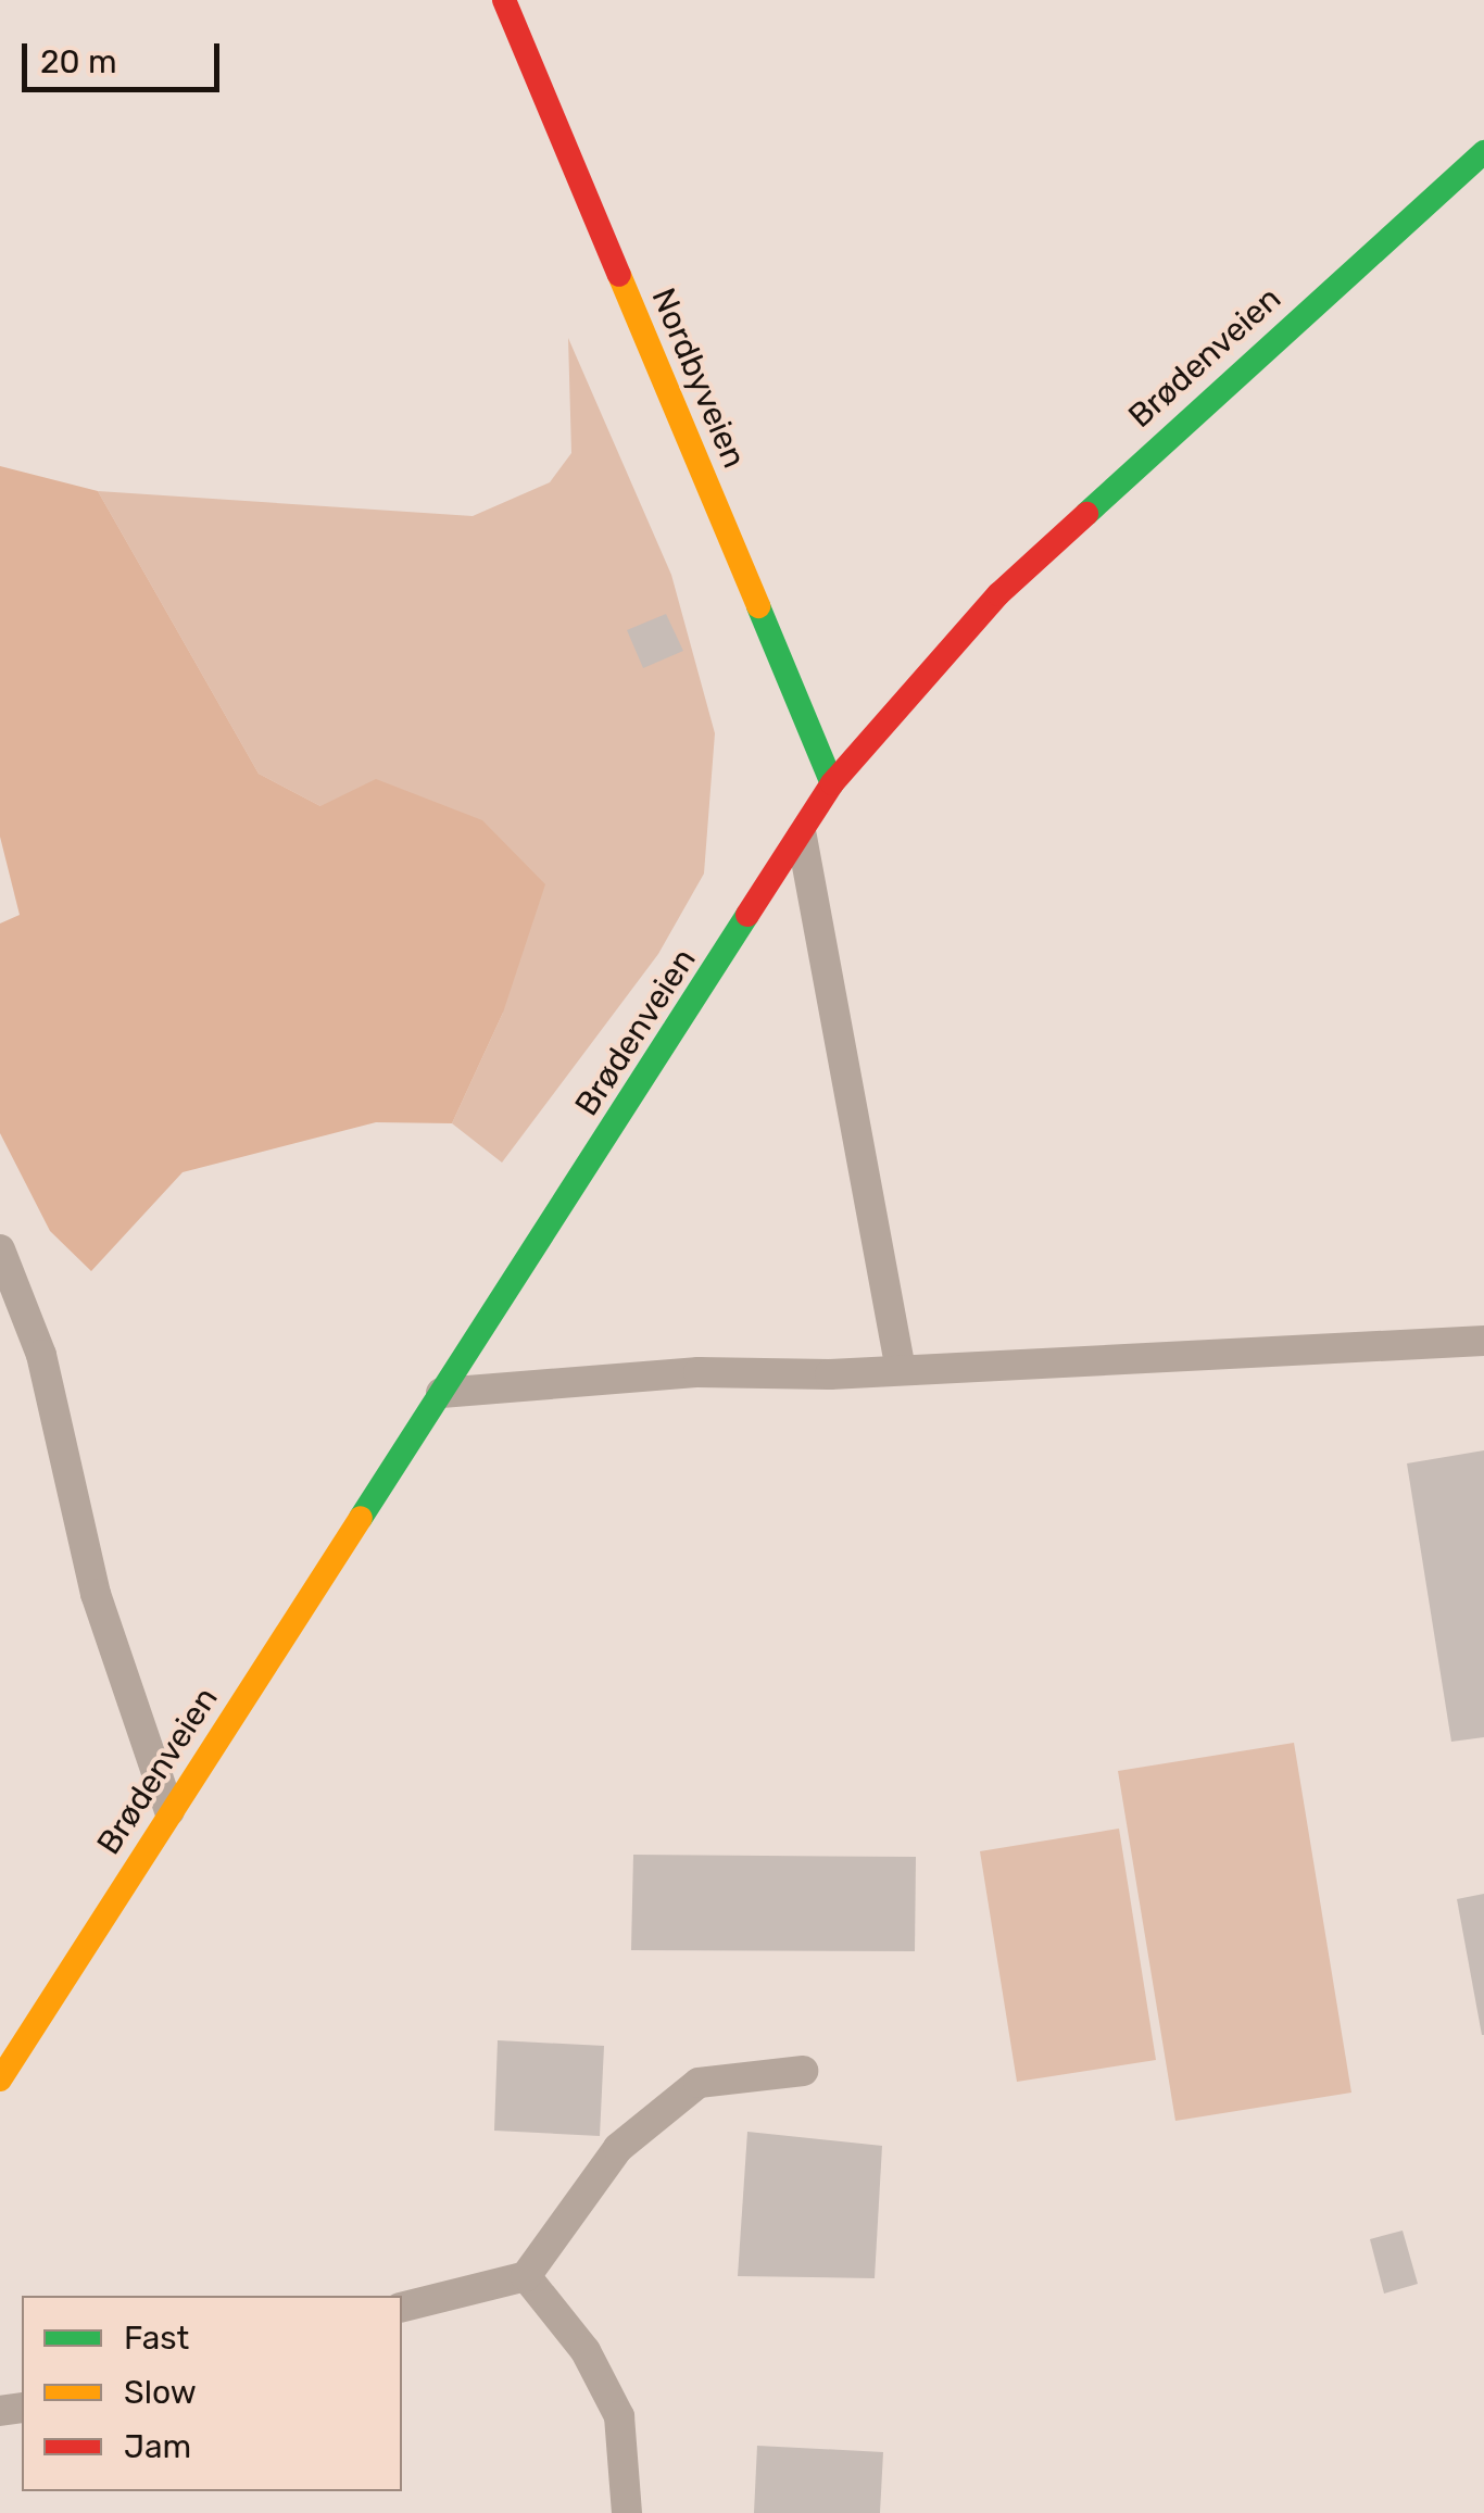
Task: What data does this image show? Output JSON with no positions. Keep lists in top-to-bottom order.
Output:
{
  "streets": {
    "main road": ["Brødenveien", "Nordbyveien"]
  },
  "crossings": [
    ["Brødenveien", "Nordbyveien"]
  ],
  "legend": ["Fast", "Slow", "Jam"],
  "scale_bar": "20 m"
}
